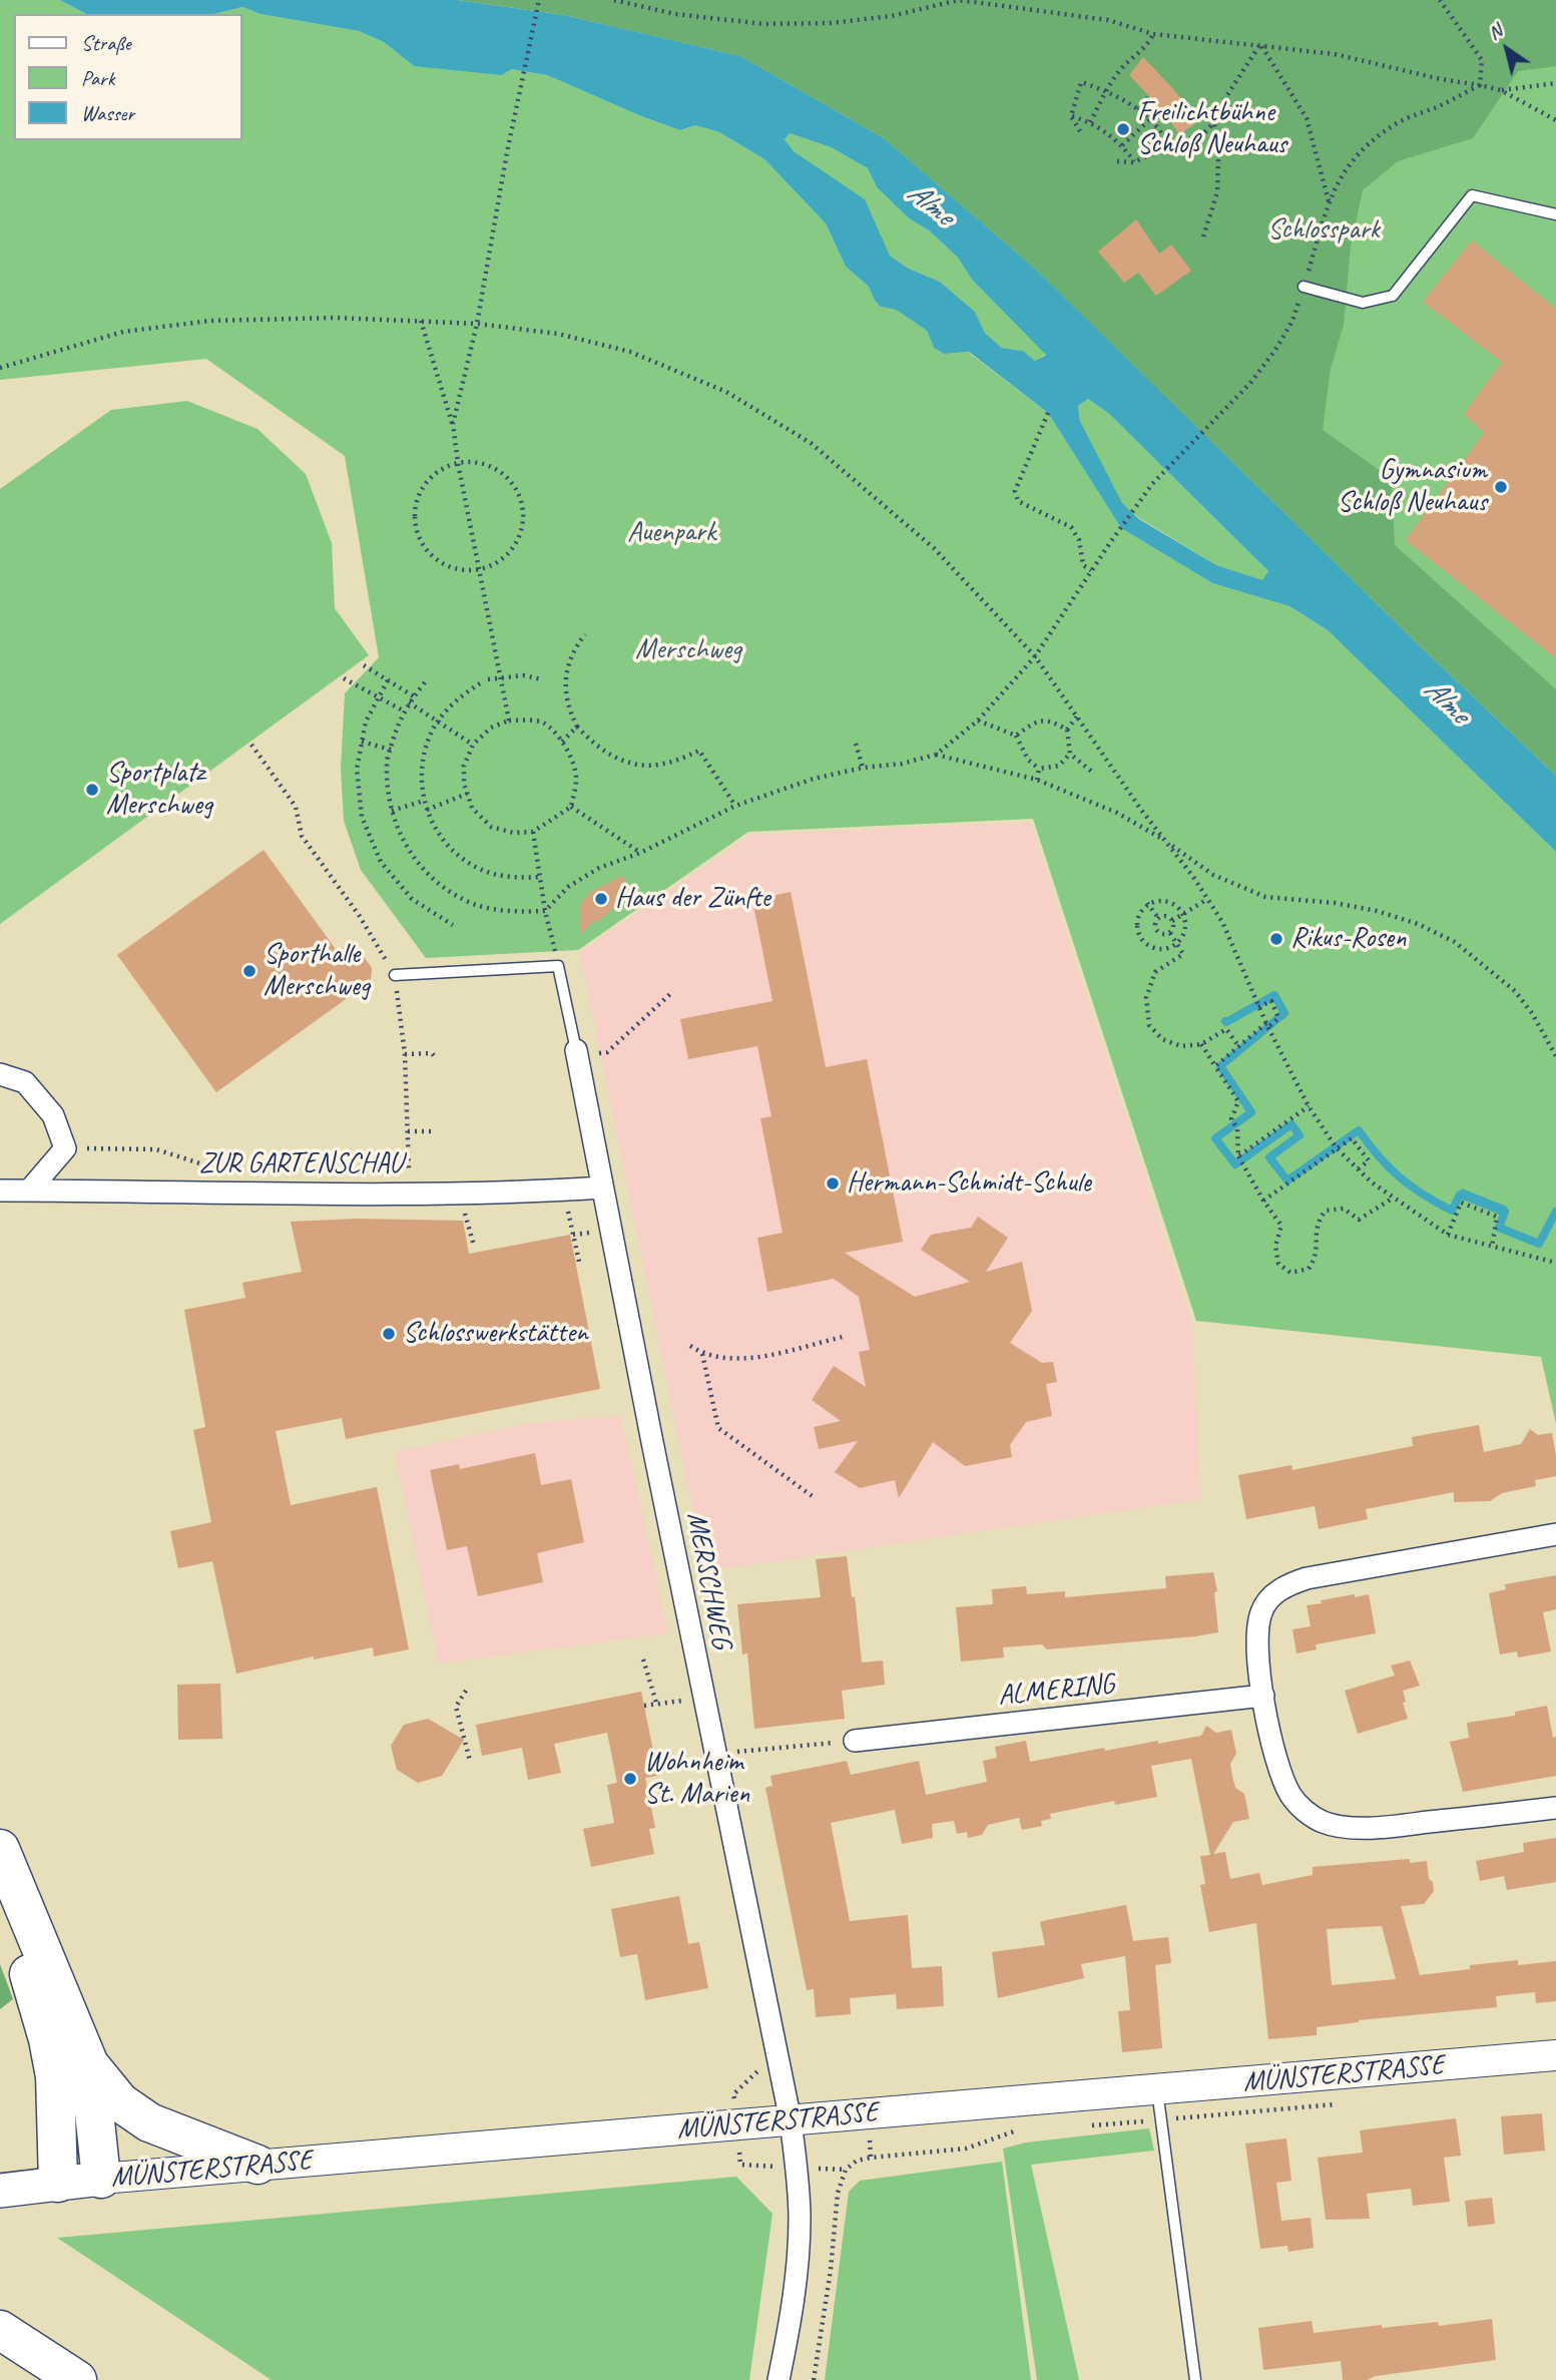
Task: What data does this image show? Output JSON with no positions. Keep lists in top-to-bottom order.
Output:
{
  "streets": {
    "main road": ["MÜNSTERSTRASSE"],
    "street": ["ZUR GARTENSCHAU", "MERSCHWEG", "ALMERING"]
  },
  "crossings": [
    ["ZUR GARTENSCHAU", "MERSCHWEG"],
    ["MERSCHWEG", "MÜNSTERSTRASSE"]
  ],
  "water": ["Alme"],
  "parks": ["Schlosspark", "Auenpark", "Merschweg"],
  "places": [
    "Freilichtbühne Schloß Neuhaus",
    "Gymnasium Schloß Neuhaus",
    "Sportplatz Merschweg",
    "Haus der Zünfte",
    "Rikus-Rosen",
    "Sporthalle Merschweg",
    "Hermann-Schmidt-Schule",
    "Schlosswerkstätten",
    "Wohnheim St. Marien"
  ],
  "legend": ["Straße", "Park", "Wasser"],
  "north": "top left"
}
